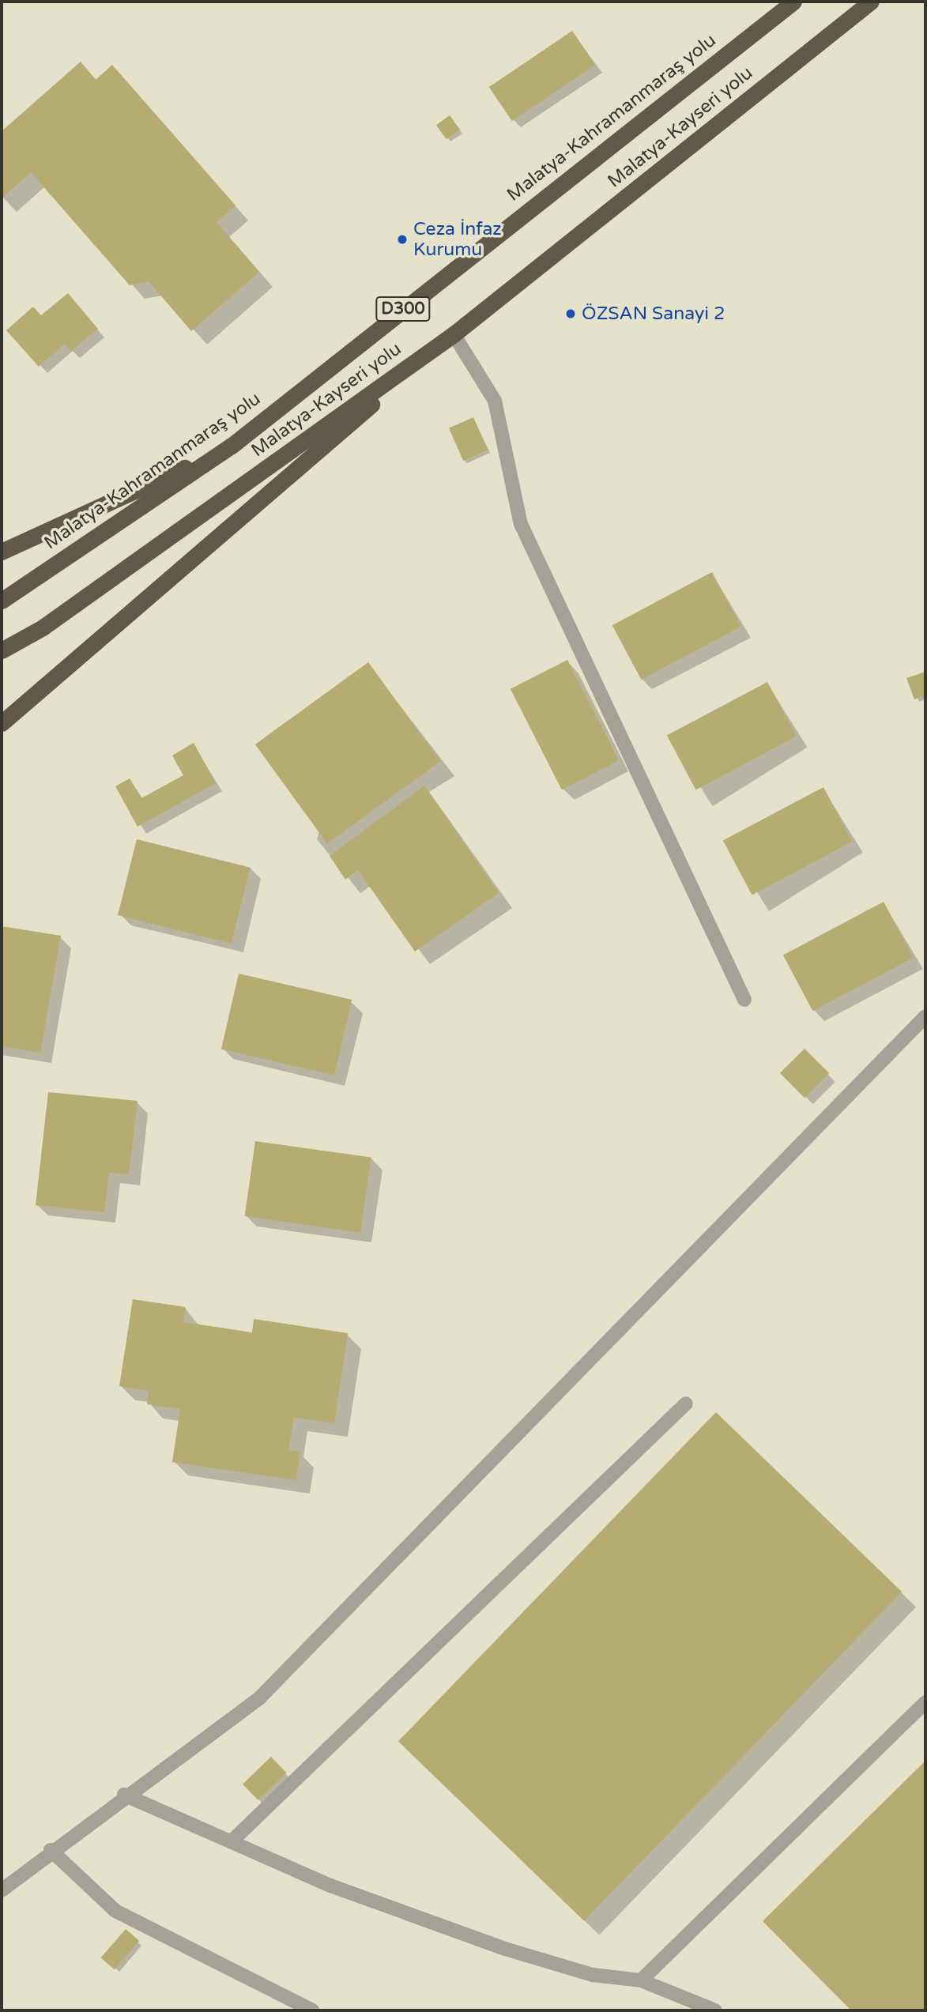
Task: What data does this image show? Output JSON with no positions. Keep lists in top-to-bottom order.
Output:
{
  "streets": {
    "highway": ["Malatya-Kahramanmaraş yolu", "Malatya-Kayseri yolu", "D300"]
  },
  "places": ["Ceza İnfaz Kurumu", "ÖZSAN Sanayi 2"]
}
